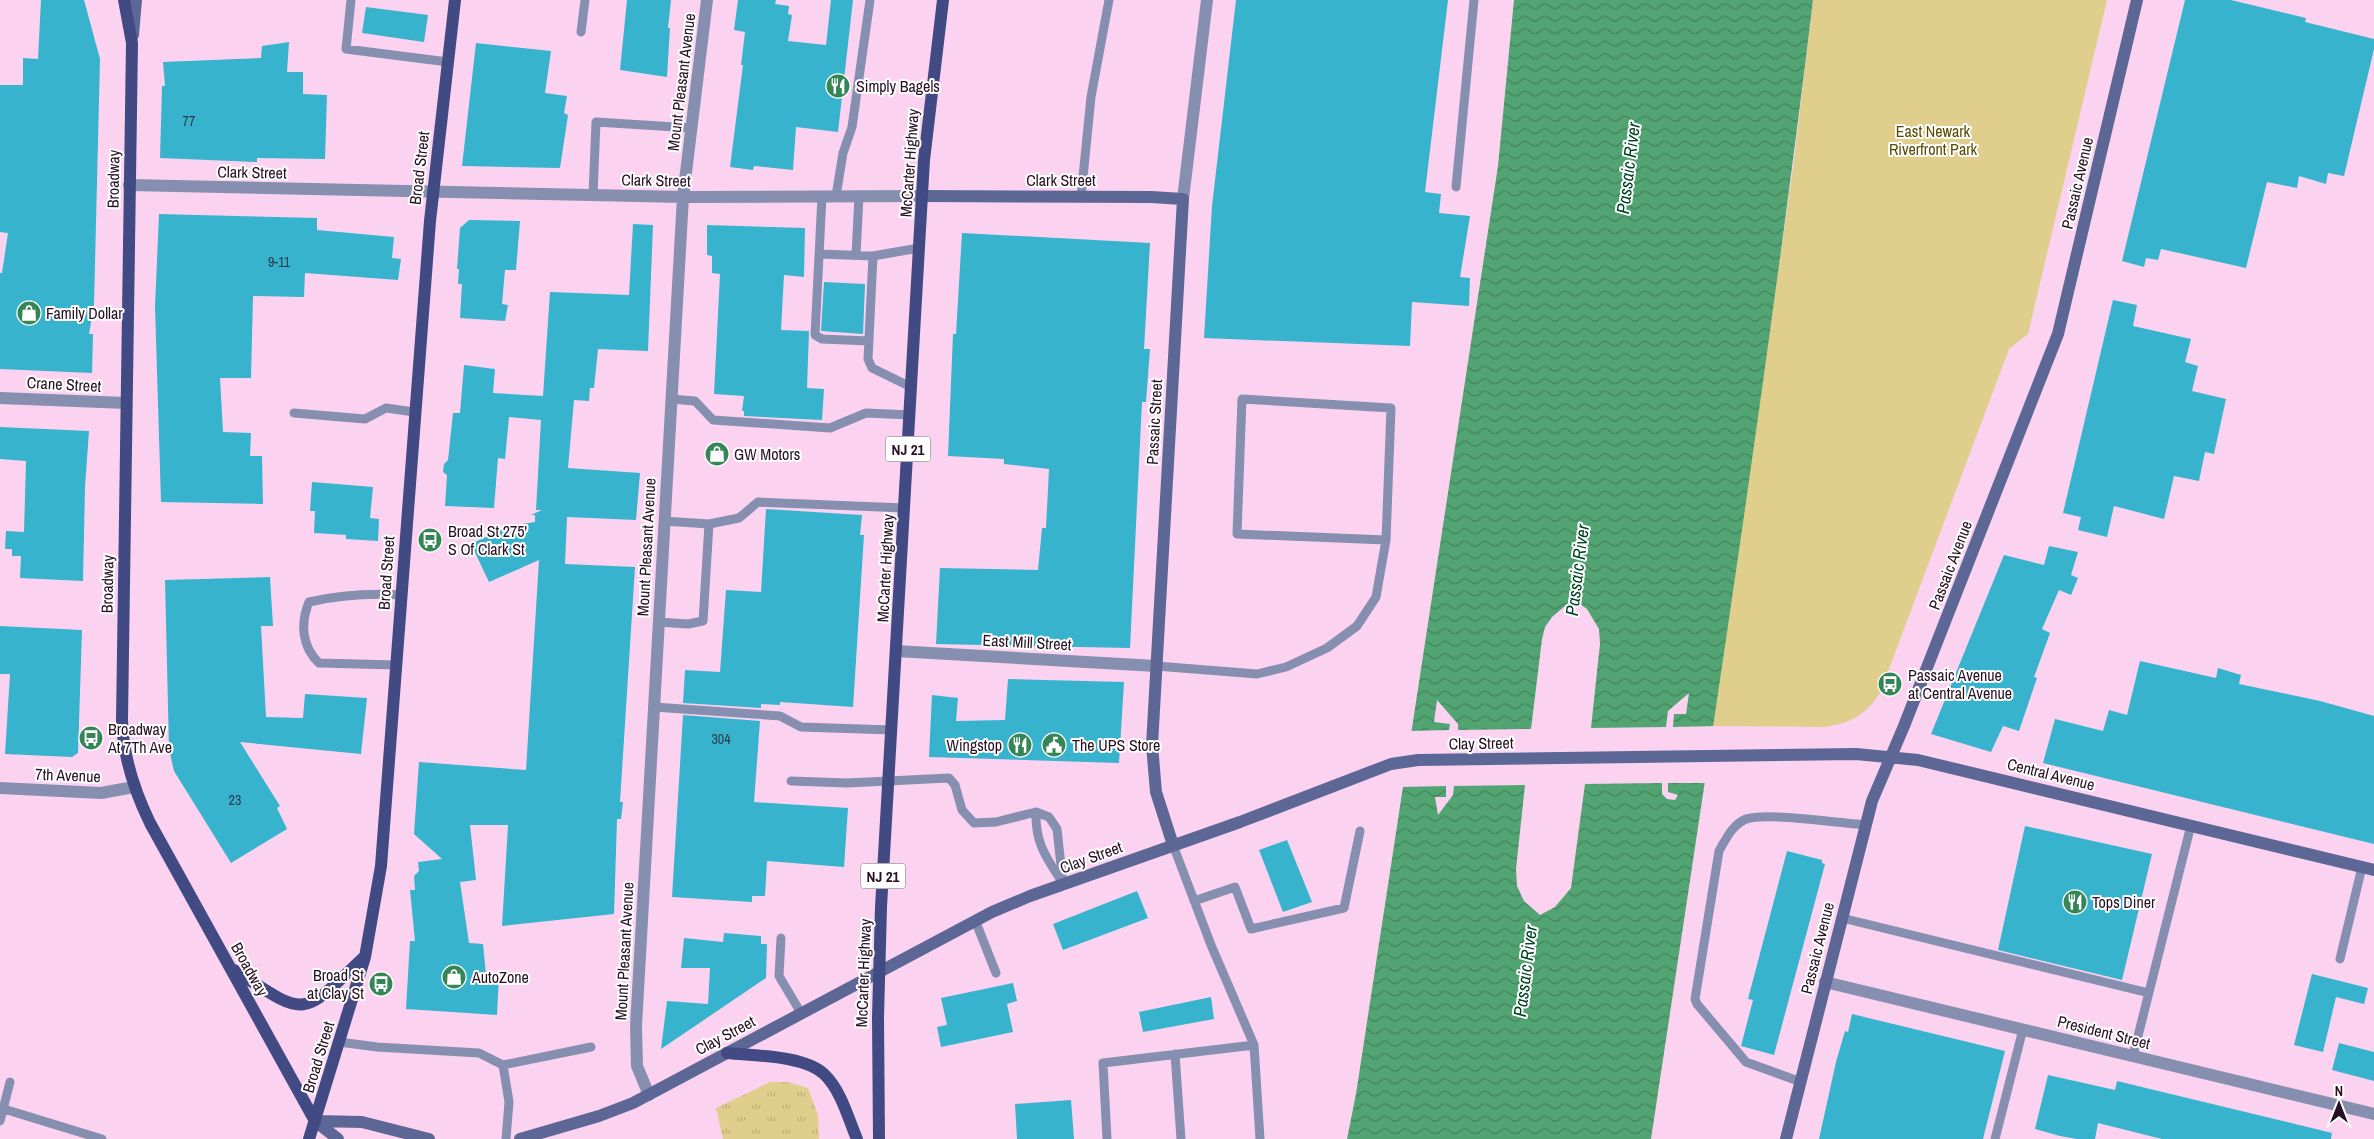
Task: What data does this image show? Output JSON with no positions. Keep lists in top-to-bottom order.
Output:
{
  "streets": {
    "main road": [
      "McCarter Highway",
      "Broad Street",
      "Clark Street",
      "Broadway",
      "Passaic Avenue",
      "Passaic Street",
      "NJ 21",
      "Clay Street",
      "Central Avenue"
    ],
    "street": [
      "Mount Pleasant Avenue",
      "Crane Street",
      "East Mill Street",
      "7th Avenue",
      "President Street"
    ]
  },
  "crossings": [
    ["Mount Pleasant Avenue", "Clark Street"],
    ["Mount Pleasant Avenue", "Clay Street"],
    ["McCarter Highway", "Clark Street"],
    ["McCarter Highway", "East Mill Street"],
    ["McCarter Highway", "Clay Street"],
    ["Broad Street", "Clark Street"],
    ["Broad Street", "Broadway"],
    ["Clark Street", "Broadway"],
    ["Clark Street", "Passaic Street"],
    ["Broadway", "Crane Street"],
    ["Broadway", "7th Avenue"],
    ["Passaic Avenue", "Central Avenue"],
    ["Passaic Avenue", "President Street"],
    ["Passaic Street", "East Mill Street"],
    ["Passaic Street", "Clay Street"],
    ["Clay Street", "Central Avenue"]
  ],
  "water": ["Passaic River"],
  "parks": ["East Newark Riverfront Park"],
  "places": {
    "restaurant": ["Simply Bagels", "Wingstop", "Tops Diner"],
    "shop": ["Family Dollar", "GW Motors", "AutoZone"],
    "bus stop": [
      "Broad St 275' S Of Clark St",
      "Passaic Avenue at Central Avenue",
      "Broadway At 7Th Ave",
      "Broad St at Clay St"
    ],
    "public building": ["The UPS Store"]
  },
  "house_numbers": [
    "77",
    "9-11",
    "304",
    "23"
  ],
  "north": "top"
}
